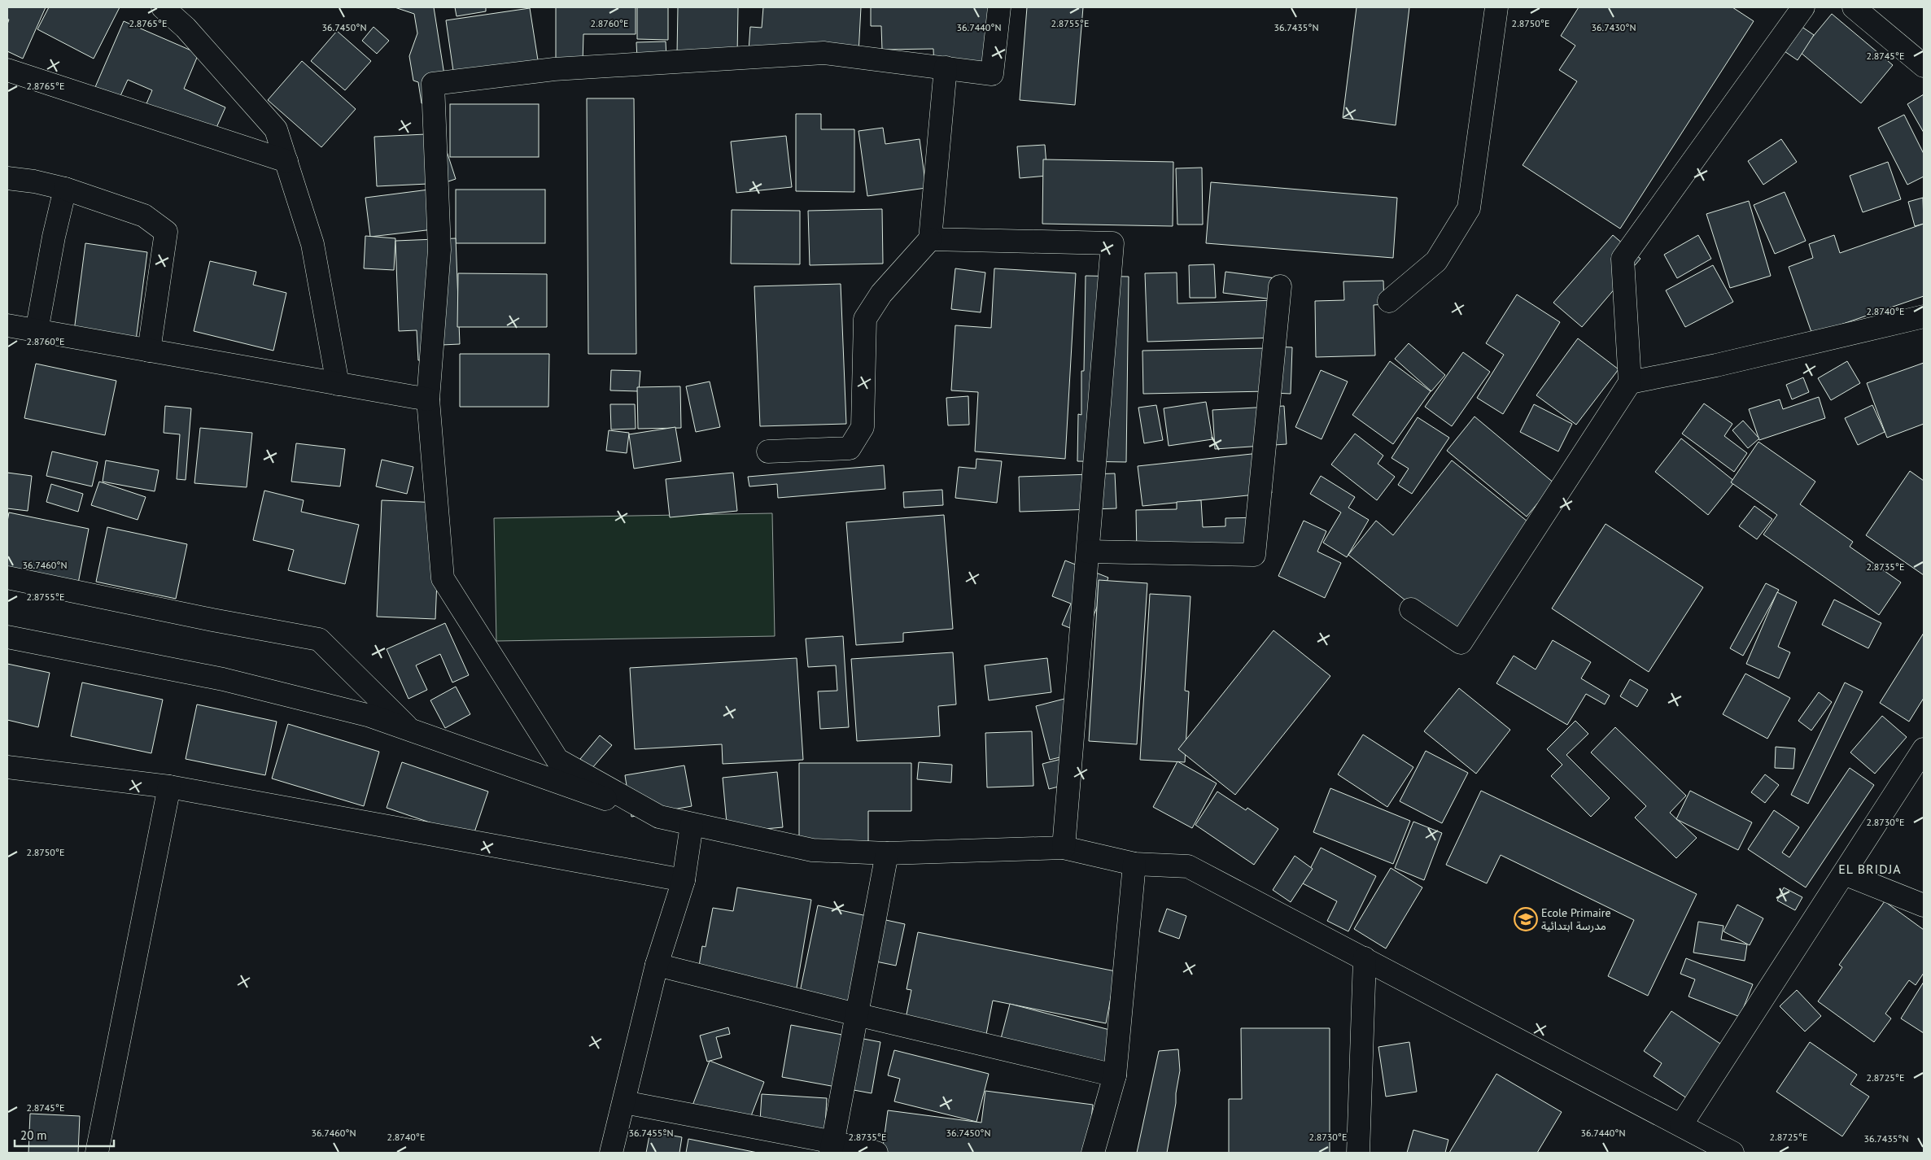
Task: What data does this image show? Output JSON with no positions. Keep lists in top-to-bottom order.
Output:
{
  "districts": ["EL BRIDJA"],
  "places": {
    "school or university": ["Ecole Primaire مدرسة ابتدائية"]
  },
  "scale_bar": "20 m",
  "coordinates": [
    "2.8765°E",
    "2.8760°E",
    "2.8755°E",
    "2.8750°E",
    "36.7450°N",
    "36.7440°N",
    "36.7435°N",
    "36.7430°N",
    "2.8745°E",
    "2.8740°E",
    "36.7460°N",
    "2.8735°E",
    "2.8730°E",
    "2.8725°E",
    "36.7455°N"
  ]
}
